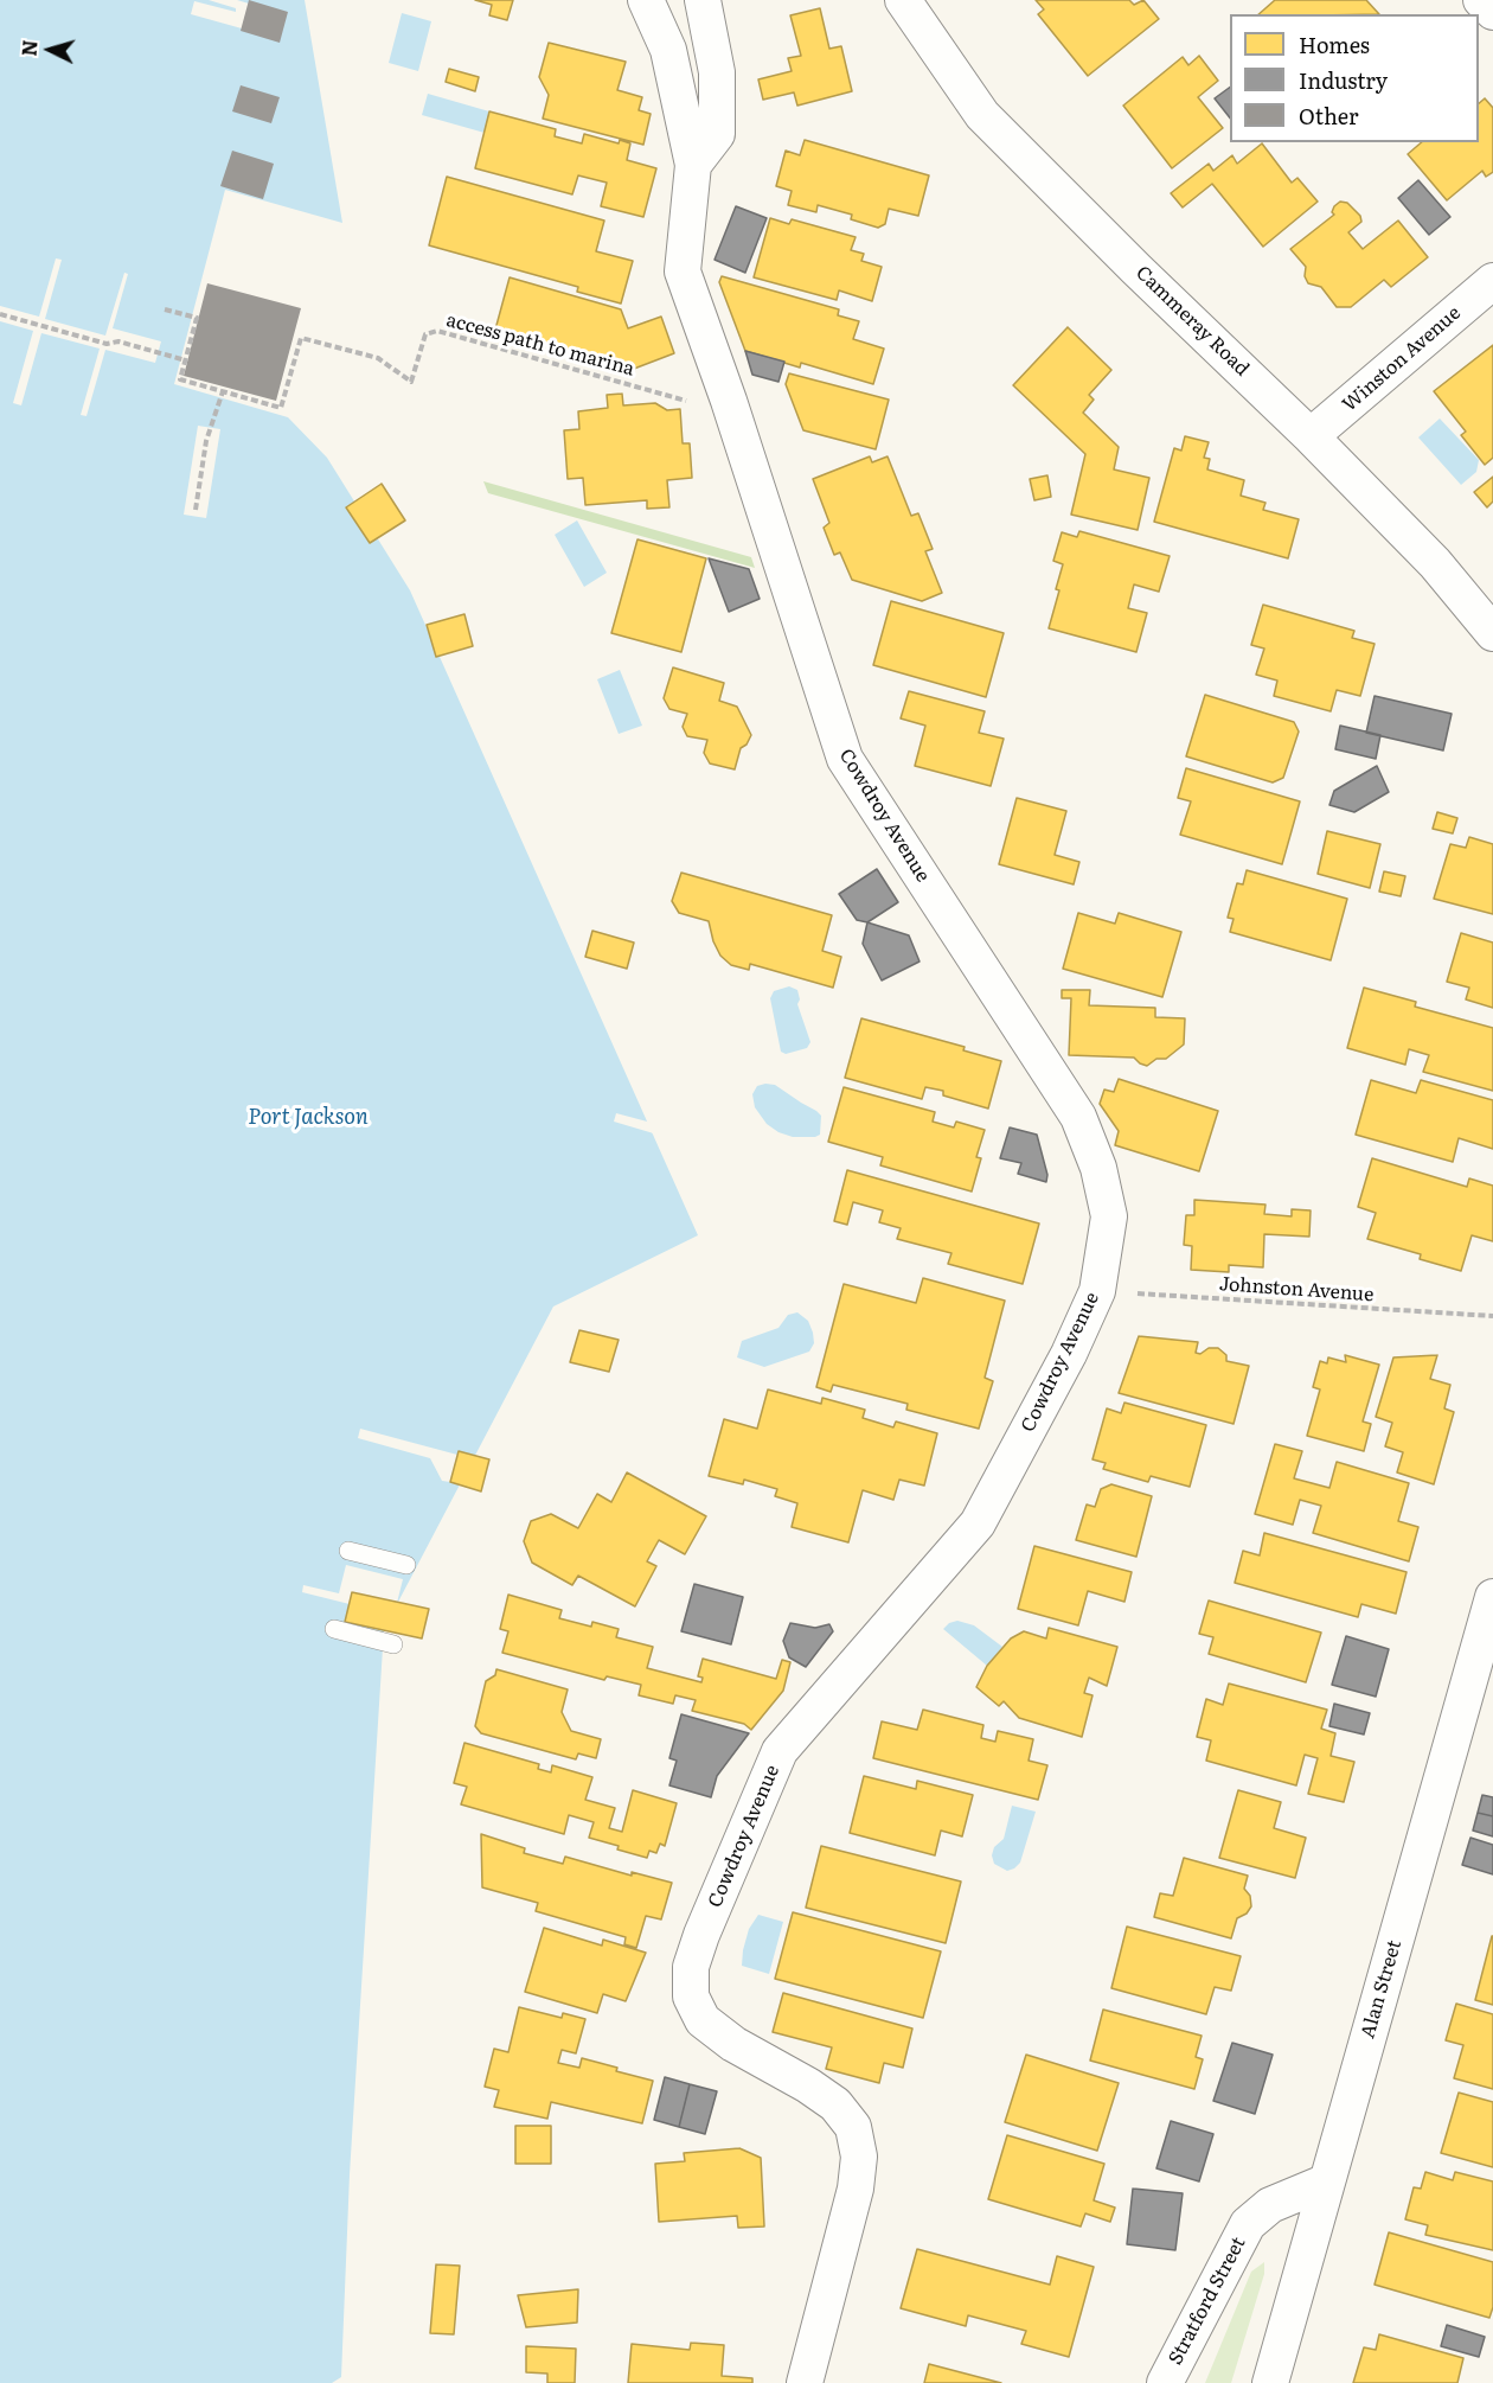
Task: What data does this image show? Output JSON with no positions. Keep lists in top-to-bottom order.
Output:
{
  "streets": {
    "street": [
      "Cammeray Road",
      "Winston Avenue",
      "Cowdroy Avenue",
      "Alan Street",
      "Stratford Street"
    ],
    "path": ["access path to marina", "Johnston Avenue"]
  },
  "crossings": [
    ["Cammeray Road", "Winston Avenue"],
    ["access path to marina", "Cowdroy Avenue"],
    ["Cowdroy Avenue", "Johnston Avenue"],
    ["Alan Street", "Stratford Street"]
  ],
  "water": ["Port Jackson"],
  "legend": ["Homes", "Industry", "Other"],
  "north": "left"
}
